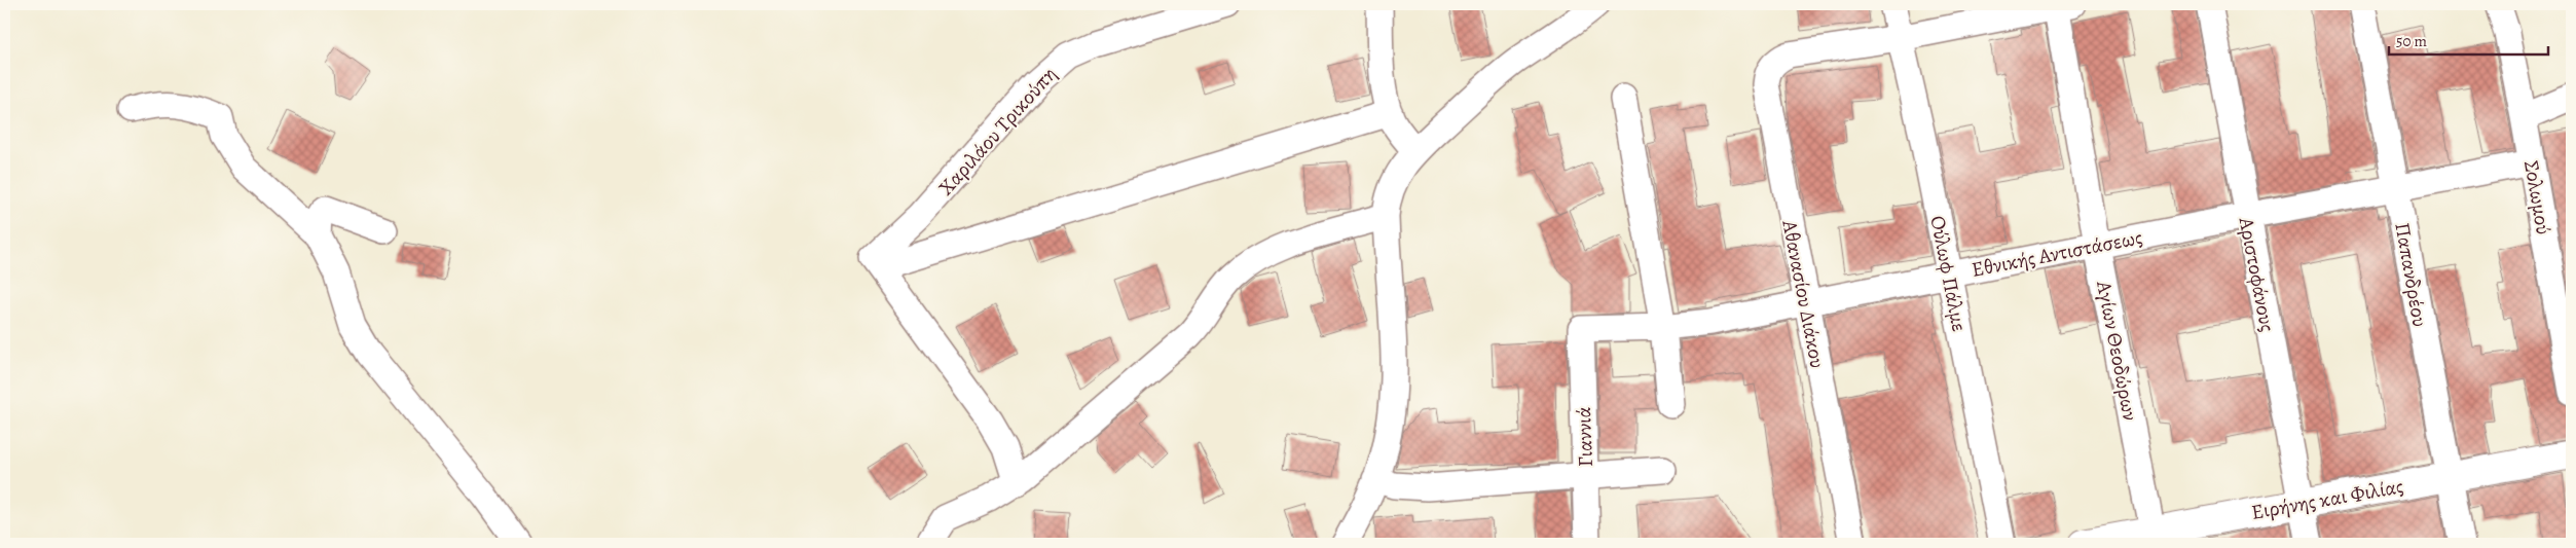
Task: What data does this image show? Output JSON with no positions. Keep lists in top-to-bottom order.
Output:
{
  "streets": {
    "street": [
      "Χαριλάου Τρικούπη",
      "Σολωμού",
      "Εθνικής Αντιστάσεως",
      "Ούλωφ Πάλμε",
      "Αριστοφάνους",
      "Παπανδρέου",
      "Αθανασίου Διάκου",
      "Αγίων Θεοδώρων",
      "Γιαννιά",
      "Ειρήνης και Φιλίας"
    ]
  },
  "crossings": [
    ["Σολωμού", "Εθνικής Αντιστάσεως"],
    ["Εθνικής Αντιστάσεως", "Ούλωφ Πάλμε"],
    ["Εθνικής Αντιστάσεως", "Αριστοφάνους"],
    ["Εθνικής Αντιστάσεως", "Παπανδρέου"],
    ["Εθνικής Αντιστάσεως", "Αθανασίου Διάκου"],
    ["Εθνικής Αντιστάσεως", "Αγίων Θεοδώρων"],
    ["Εθνικής Αντιστάσεως", "Γιαννιά"],
    ["Ούλωφ Πάλμε", "Αθανασίου Διάκου"],
    ["Αριστοφάνους", "Ειρήνης και Φιλίας"],
    ["Παπανδρέου", "Ειρήνης και Φιλίας"],
    ["Αγίων Θεοδώρων", "Ειρήνης και Φιλίας"]
  ],
  "scale_bar": "50 m"
}
